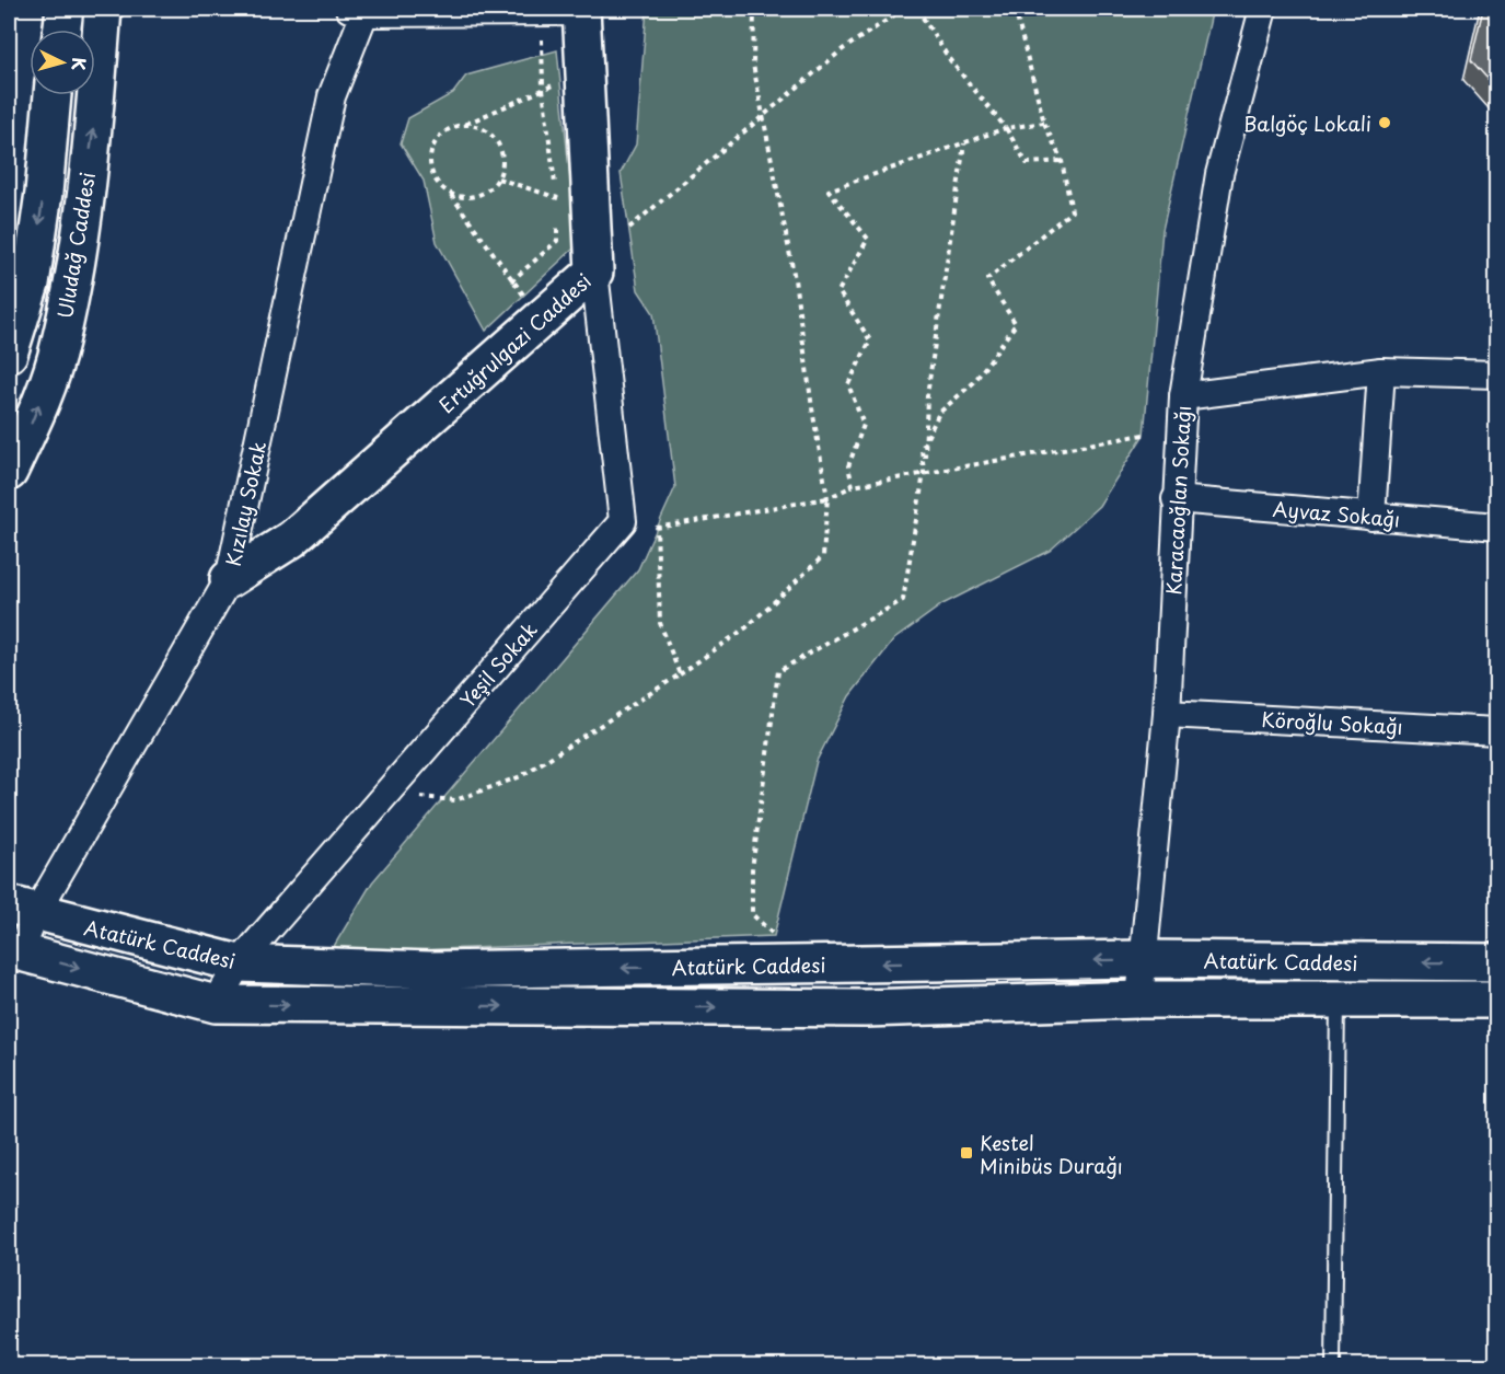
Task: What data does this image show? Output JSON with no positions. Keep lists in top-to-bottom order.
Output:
{
  "streets": {
    "main road": ["Uludağ Caddesi", "Ertuğrulgazi Caddesi", "Atatürk Caddesi"],
    "street": [
      "Karacaoğlan Sokağı",
      "Kızılay Sokak",
      "Ayvaz Sokağı",
      "Yeşil Sokak",
      "Köroğlu Sokağı"
    ]
  },
  "crossings": [
    ["Ertuğrulgazi Caddesi", "Kızılay Sokak"],
    ["Ertuğrulgazi Caddesi", "Yeşil Sokak"],
    ["Karacaoğlan Sokağı", "Ayvaz Sokağı"],
    ["Karacaoğlan Sokağı", "Köroğlu Sokağı"],
    ["Karacaoğlan Sokağı", "Atatürk Caddesi"],
    ["Kızılay Sokak", "Atatürk Caddesi"],
    ["Yeşil Sokak", "Atatürk Caddesi"]
  ],
  "places": {
    "other": ["Balgöç Lokali"],
    "transit": ["Kestel Minibüs Durağı"]
  },
  "north": "right"
}
